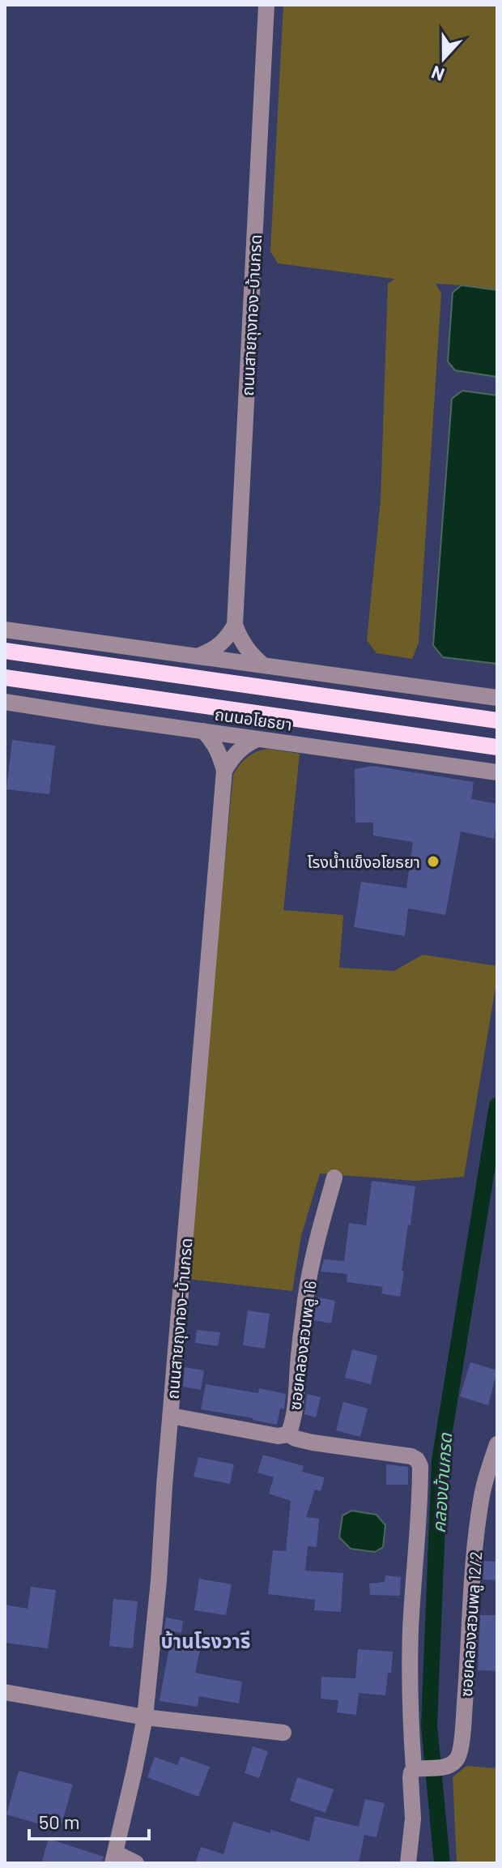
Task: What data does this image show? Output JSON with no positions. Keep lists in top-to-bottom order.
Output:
{
  "streets": {
    "main road": ["ถนนอโยธยา"],
    "street": ["ถนนสายถุงทอง-บ้านกรด", "ซอยคลองสวนพลู 16", "ซอยคลองสวนพลู 12/2"]
  },
  "crossings": [
    ["ถนนสายถุงทอง-บ้านกรด", "ถนนอโยธยา"]
  ],
  "districts": ["บ้านโรงวารี"],
  "water": ["คลองบ้านกรด"],
  "places": ["โรงน้ำแข็งอโยธยา"],
  "scale_bar": "50 m",
  "north": "bottom"
}
